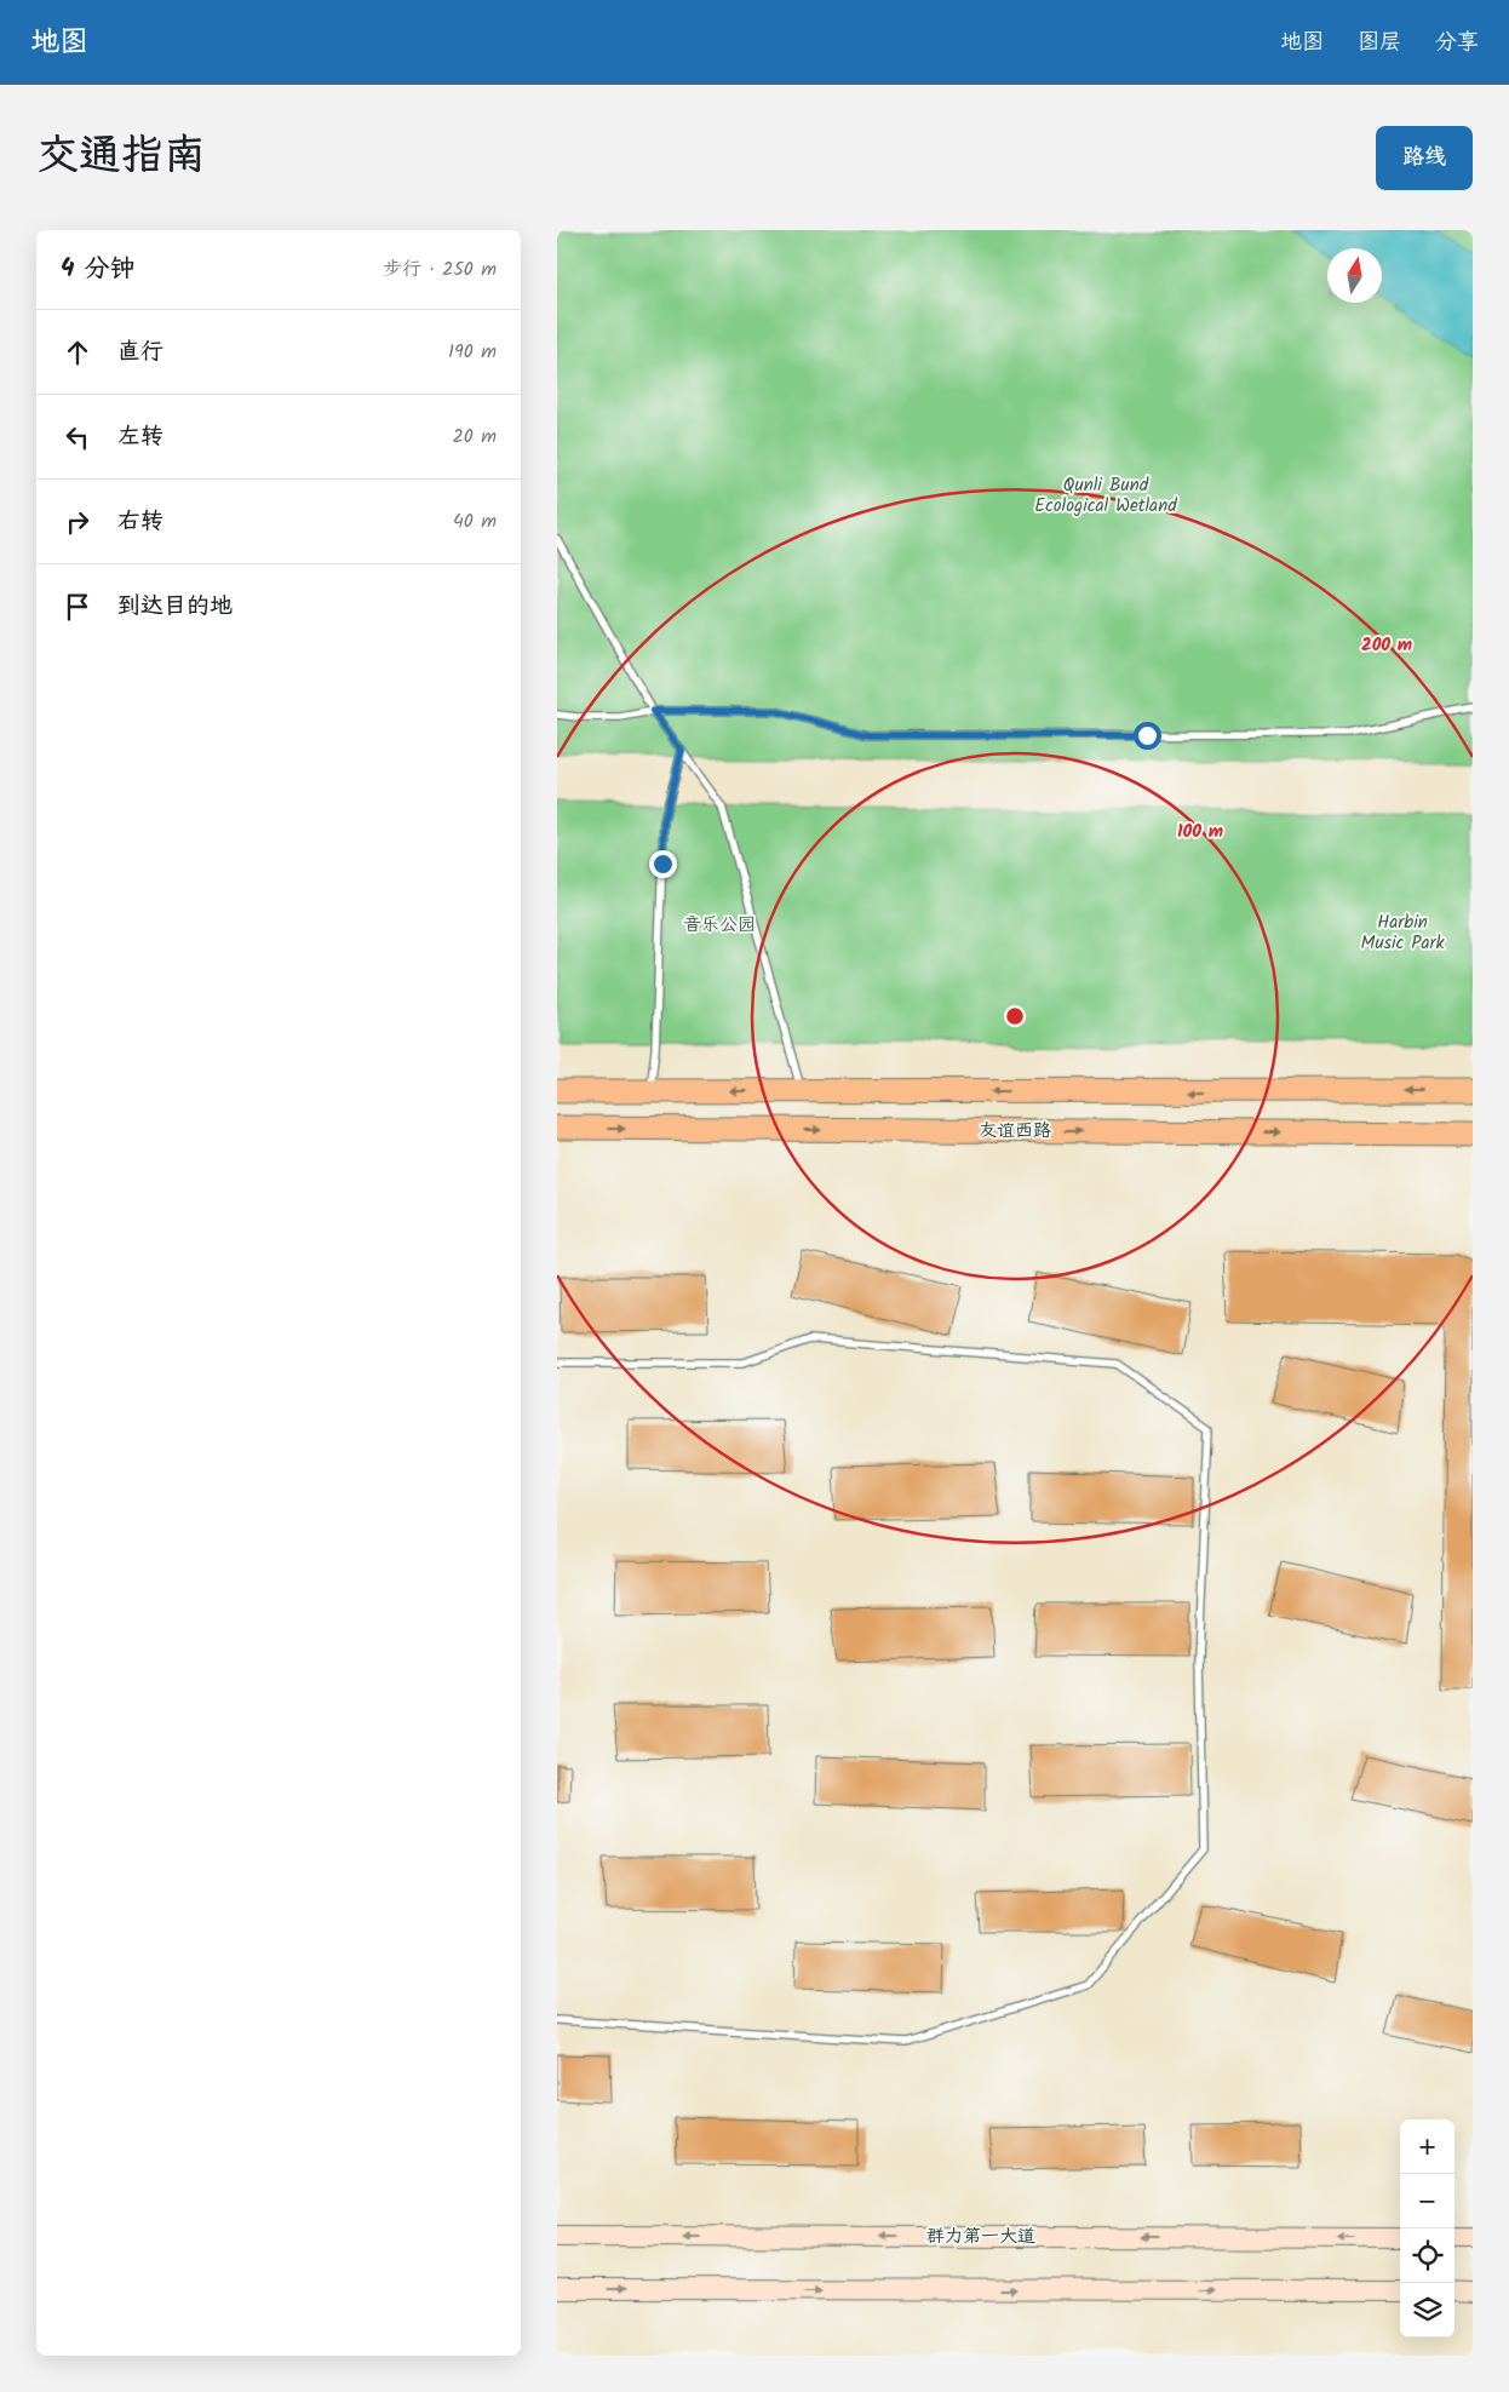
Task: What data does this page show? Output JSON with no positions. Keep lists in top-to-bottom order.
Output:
{
  "streets": {
    "main road": ["友谊西路", "群力第一大道"]
  },
  "parks": ["Qunli Bund Ecological Wetland", "Harbin Music Park", "音乐公园"],
  "north": "top",
  "page": {
    "header": "地图",
    "nav": ["地图", "图层", "分享"],
    "title": "交通指南",
    "buttons": "路线",
    "heading": ["4 分钟", "步行 · 250 m"],
    "list": [
      ["直行", "190 m"],
      ["左转", "20 m"],
      ["右转", "40 m"],
      "到达目的地"
    ],
    "map_buttons": ["+", "−"]
  },
  "rings": ["200 m", "100 m"]
}
